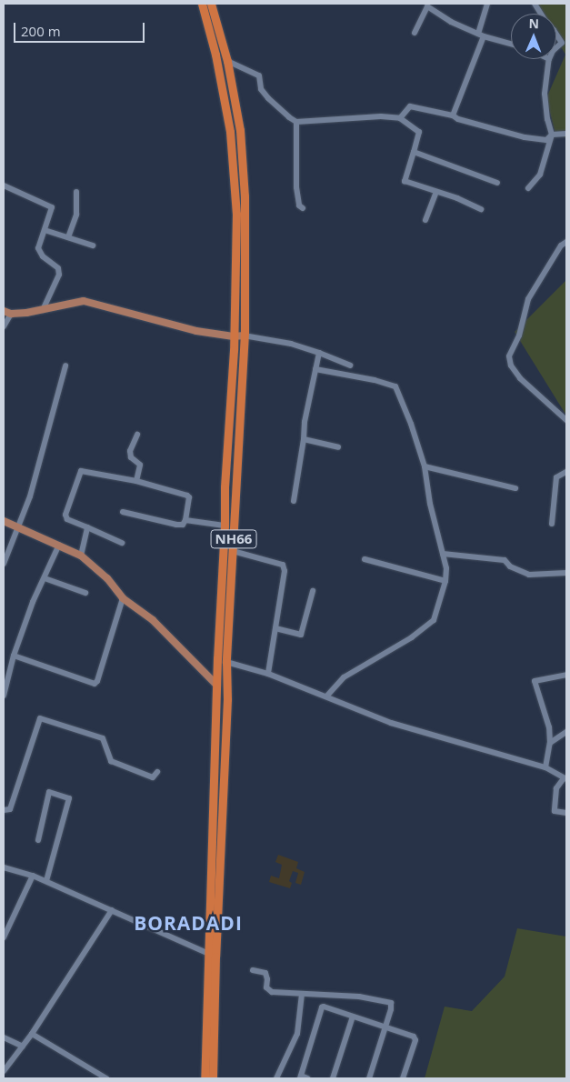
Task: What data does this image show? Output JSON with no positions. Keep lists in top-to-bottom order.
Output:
{
  "streets": {
    "highway": ["NH66"]
  },
  "districts": ["BORADADI"],
  "scale_bar": "200 m",
  "north": "top"
}
